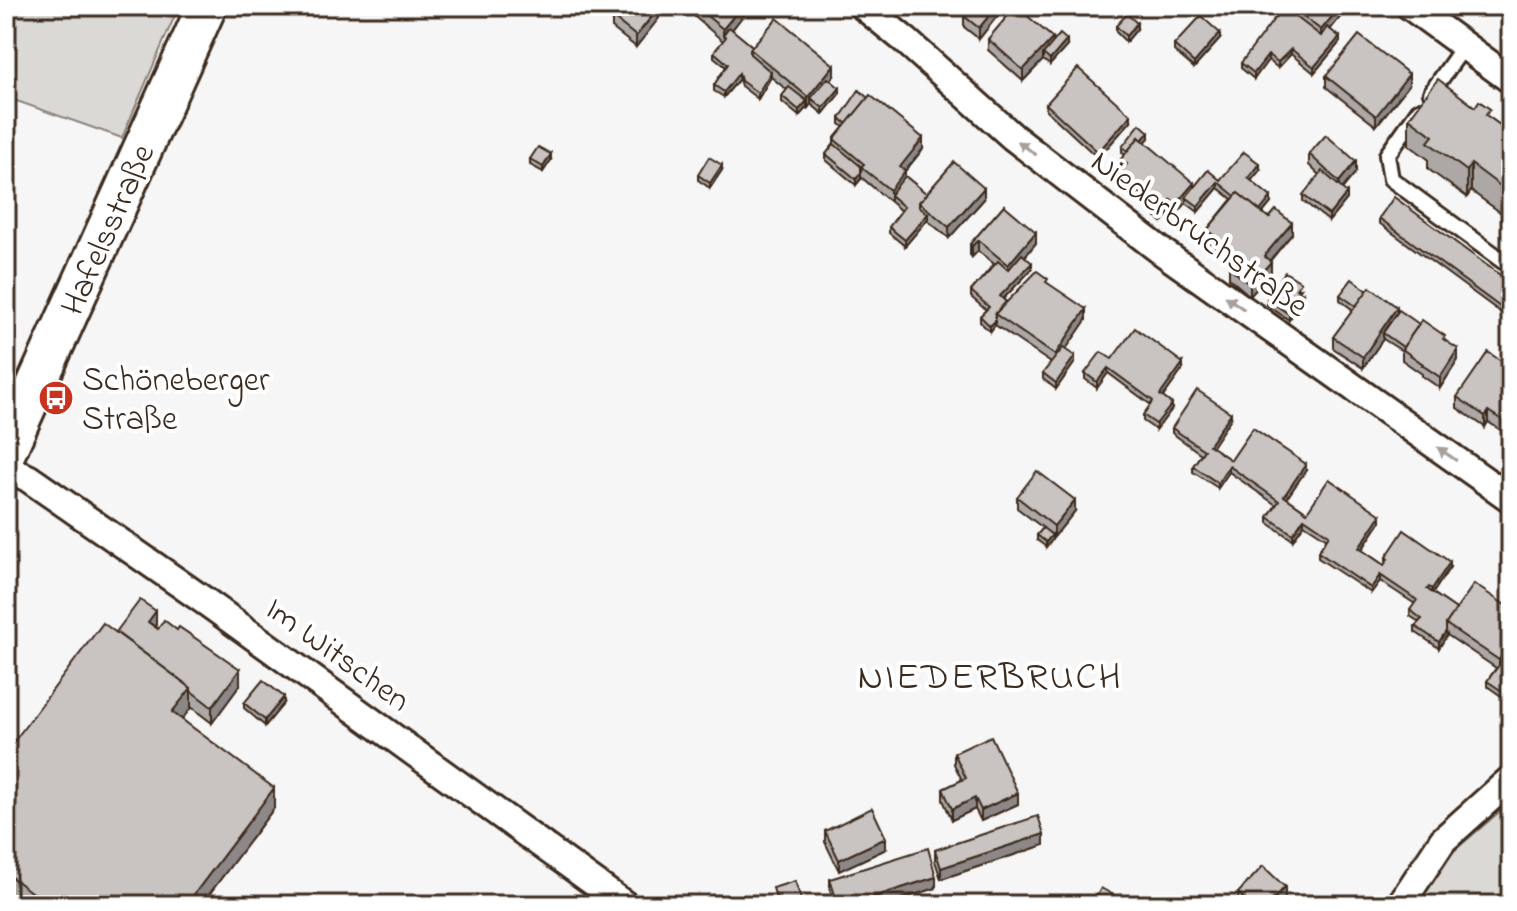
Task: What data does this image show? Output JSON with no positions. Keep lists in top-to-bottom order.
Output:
{
  "streets": {
    "main road": ["Hafelsstraße"],
    "street": ["Niederbruchstraße", "Im Witschen"]
  },
  "one_way": ["Niederbruchstraße"],
  "districts": ["NIEDERBRUCH"],
  "places": {
    "bus stop": ["Schöneberger Straße"]
  }
}
